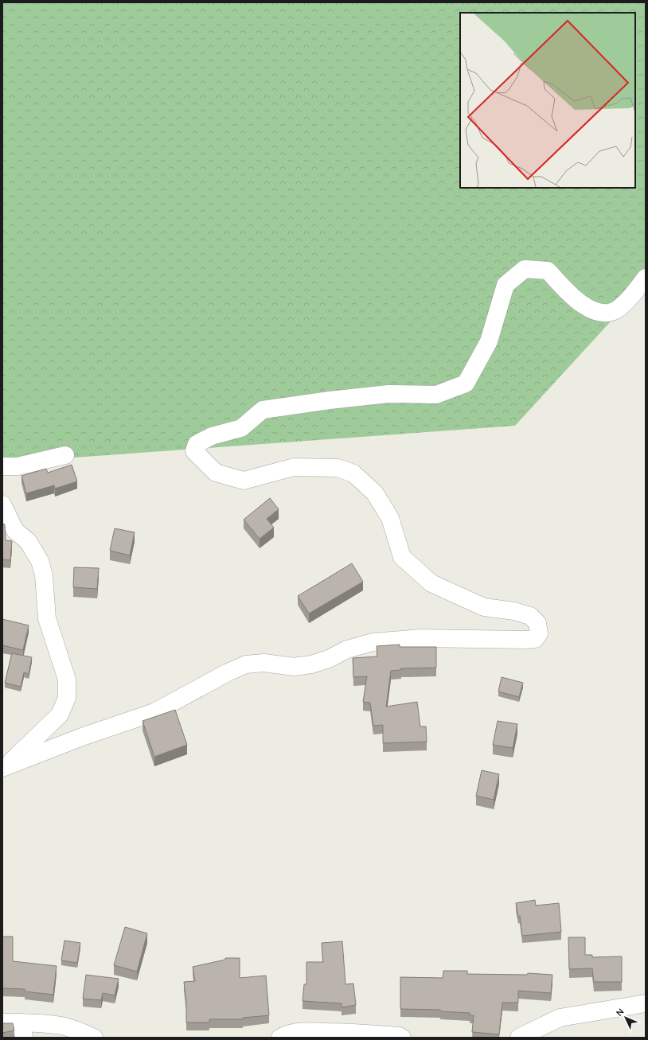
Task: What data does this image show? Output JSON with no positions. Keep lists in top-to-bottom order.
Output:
{
  "north": "top left"
}
